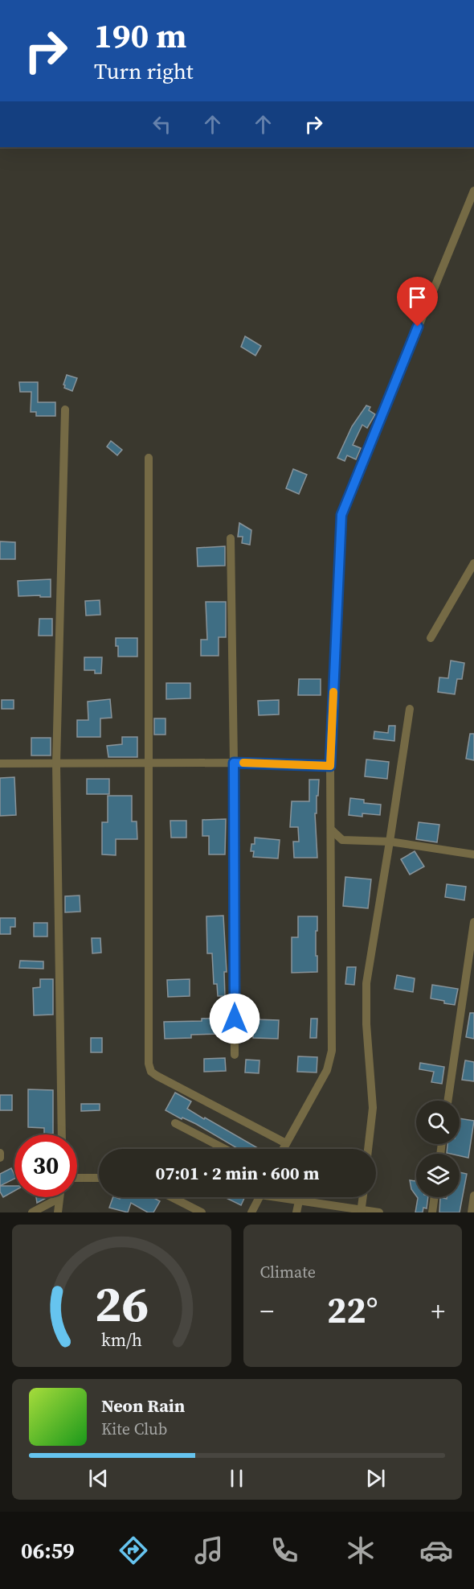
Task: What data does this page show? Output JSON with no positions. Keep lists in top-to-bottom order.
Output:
{
  "page": {
    "turn": ["190 m", "Turn right"],
    "limit": "30",
    "trip": "07:01 · 2 min · 600 m",
    "tile": "Climate",
    "heat": ["−", "22°", "+"],
    "song": ["Neon Rain", "Kite Club"],
    "tabs": "06:59",
    "gauge": ["26", "km/h"]
  }
}
